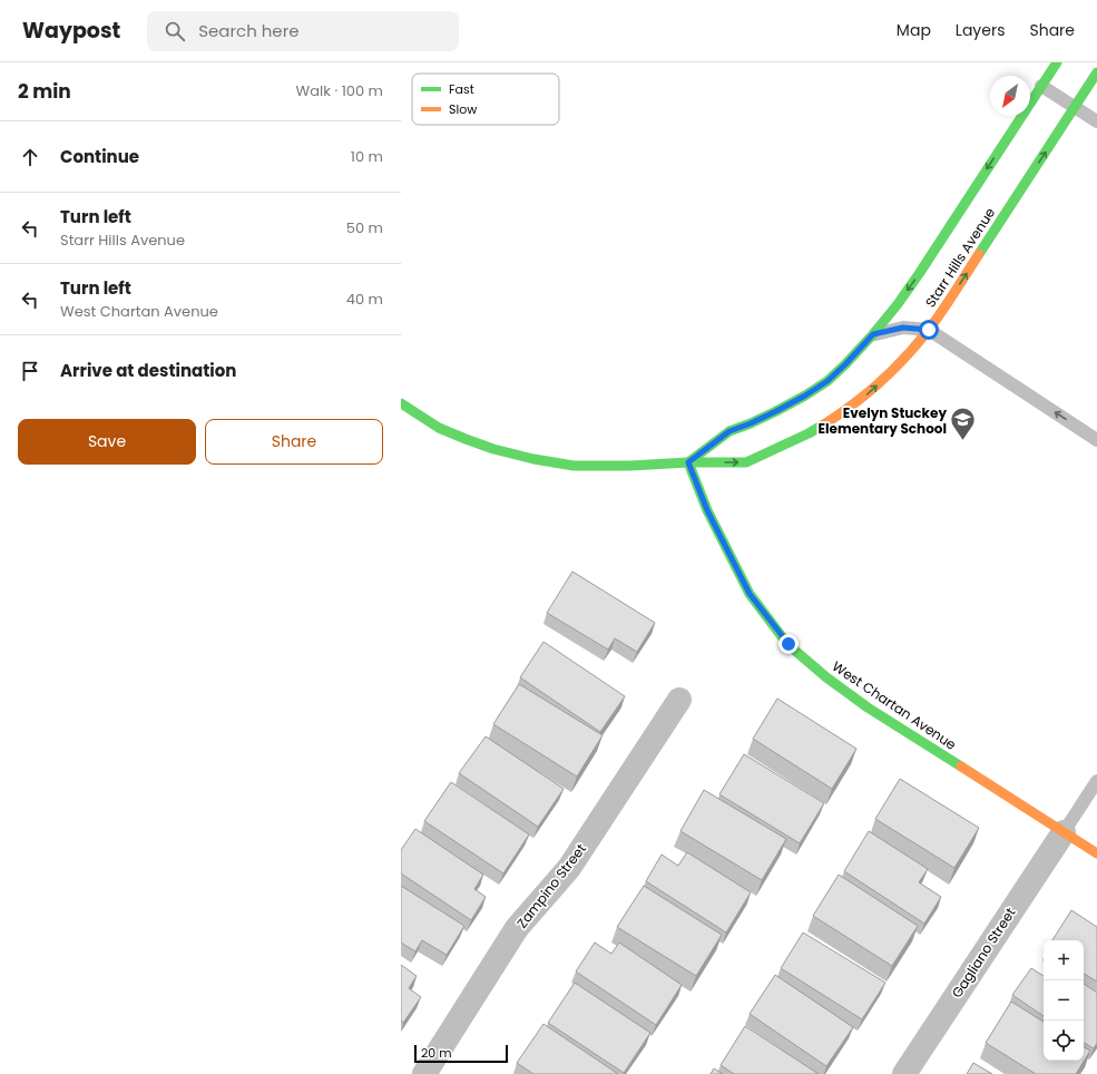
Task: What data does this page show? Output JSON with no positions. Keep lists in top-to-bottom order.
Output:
{
  "streets": {
    "street": [
      "Starr Hills Avenue",
      "West Chartan Avenue",
      "Zampino Street",
      "Gagliano Street"
    ]
  },
  "crossings": [
    ["Starr Hills Avenue", "West Chartan Avenue"],
    ["West Chartan Avenue", "Gagliano Street"]
  ],
  "places": {
    "school or university": ["Evelyn Stuckey Elementary School"]
  },
  "legend": ["Fast", "Slow"],
  "scale_bar": "20 m",
  "north": "bottom left",
  "page": {
    "header": "Waypost",
    "search": "Search here",
    "nav": ["Map", "Layers", "Share"],
    "heading": ["2 min", "Walk · 100 m"],
    "list": [
      ["Continue", "10 m"],
      ["Turn left", "Starr Hills Avenue", "50 m"],
      ["Turn left", "West Chartan Avenue", "40 m"],
      "Arrive at destination"
    ],
    "buttons": ["Save", "Share"],
    "map_buttons": ["+", "−"],
    "scale": "20 m"
  }
}
